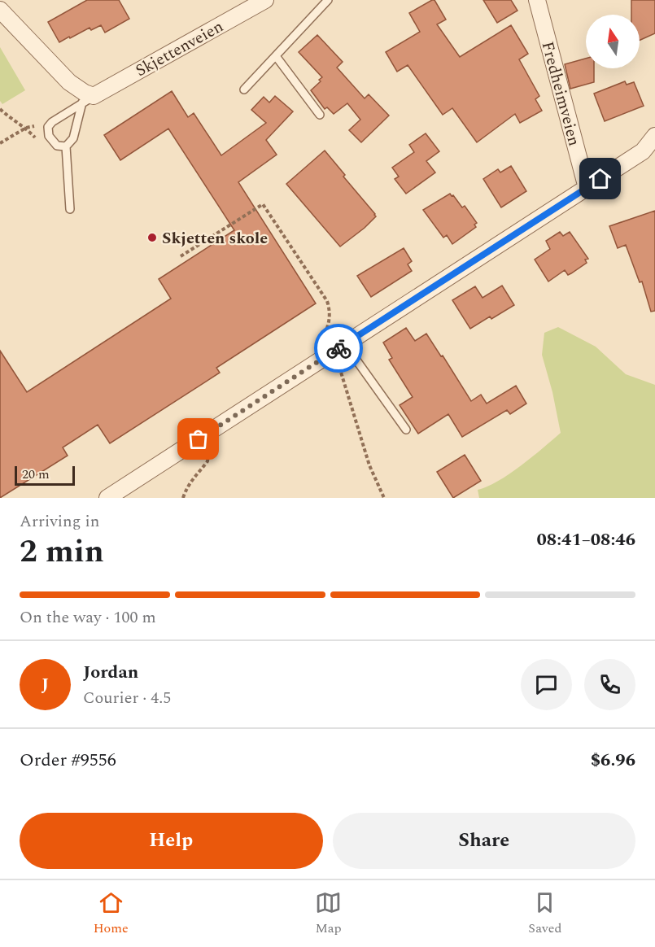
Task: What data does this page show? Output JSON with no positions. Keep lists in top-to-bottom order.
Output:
{
  "streets": {
    "street": ["Skjettenveien", "Fredheimveien"]
  },
  "places": ["Skjetten skole"],
  "scale_bar": "20 m",
  "north": "top",
  "page": {
    "scale": "20 m",
    "heading": ["2 min", "Arriving in", "08:41–08:46"],
    "panel": [
      "Jordan",
      "Courier · 4.5",
      "Order #9556",
      "$6.96"
    ],
    "bar": "On the way · 100 m",
    "round": "J",
    "buttons": ["Help", "Share"],
    "tabs": ["Home", "Map", "Saved"]
  }
}
